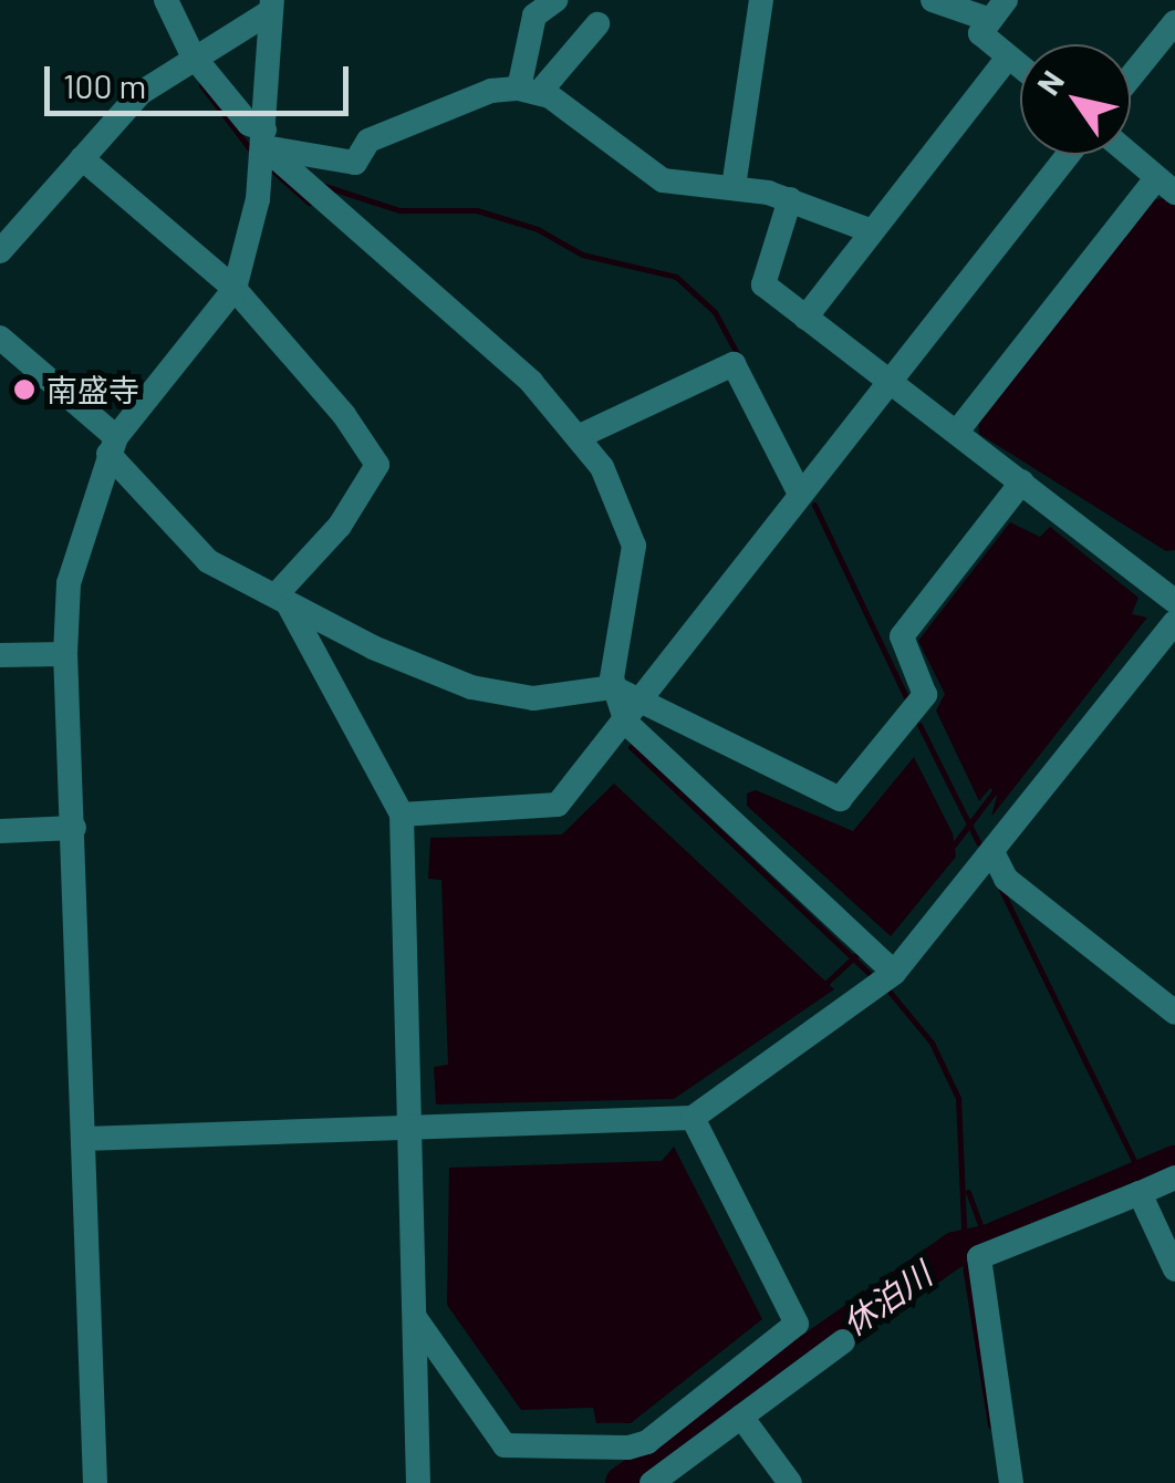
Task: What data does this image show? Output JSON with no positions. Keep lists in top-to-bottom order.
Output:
{
  "water": ["休泊川"],
  "places": ["南盛寺"],
  "scale_bar": "100 m",
  "north": "top left"
}
